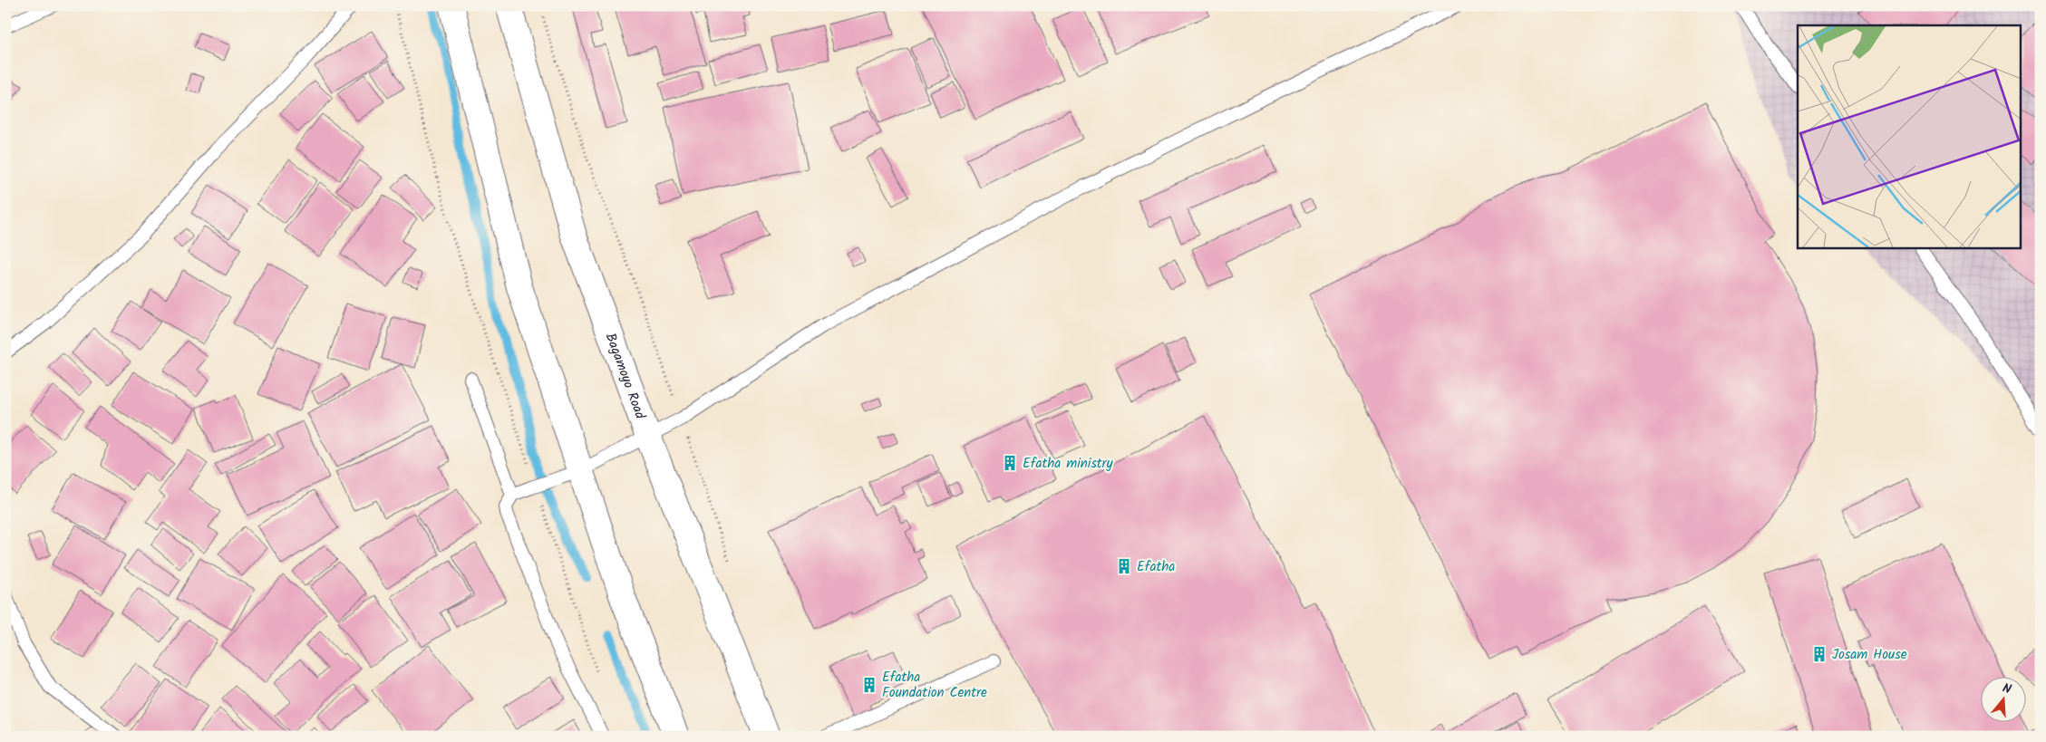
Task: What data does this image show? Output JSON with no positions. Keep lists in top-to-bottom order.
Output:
{
  "streets": {
    "highway": ["Bagamoyo Road"]
  },
  "places": {
    "building": [
      "Efatha ministry",
      "Efatha",
      "Josam House",
      "Efatha Foundation Centre"
    ]
  },
  "north": "top"
}
